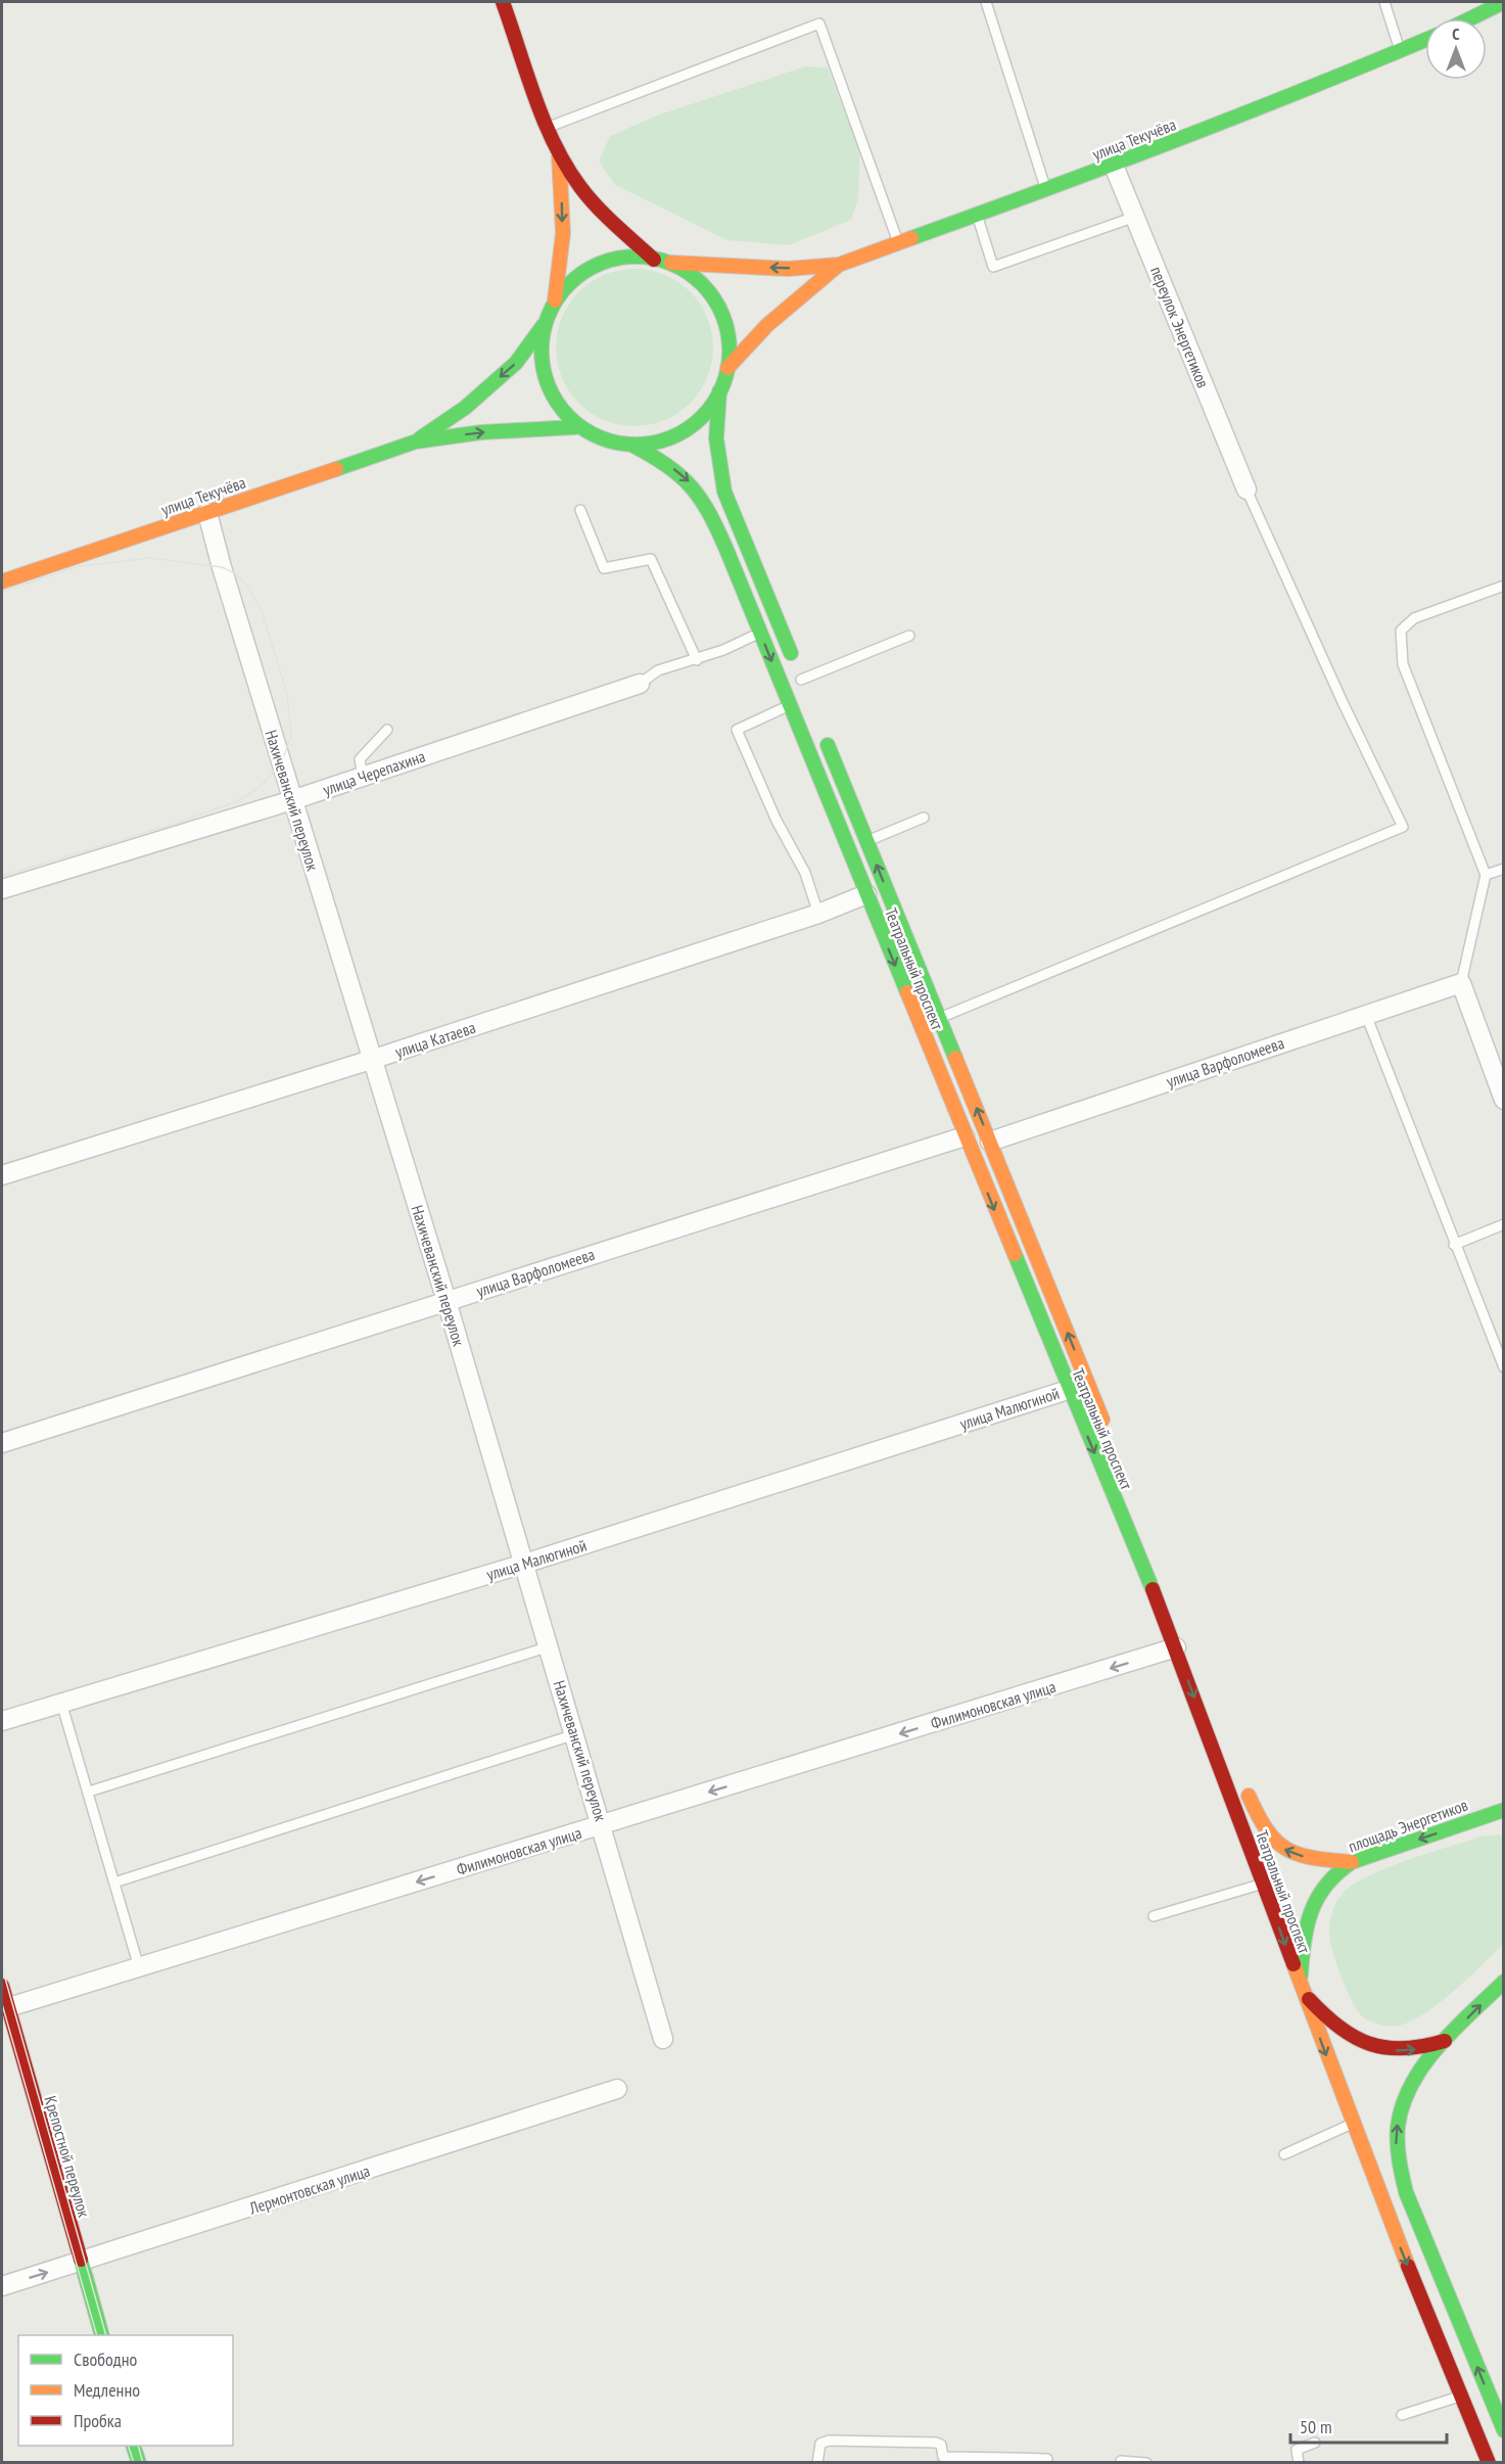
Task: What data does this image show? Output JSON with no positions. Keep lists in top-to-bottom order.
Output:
{
  "streets": {
    "main road": [
      "улица Текучёва",
      "Театральный проспект",
      "площадь Энергетиков",
      "Крепостной переулок"
    ],
    "street": [
      "переулок Энергетиков",
      "улица Черепахина",
      "Нахичеванский переулок",
      "улица Катаева",
      "улица Варфоломеева",
      "улица Малюгиной",
      "Филимоновская улица",
      "Лермонтовская улица"
    ]
  },
  "crossings": [
    ["улица Текучёва", "переулок Энергетиков"],
    ["улица Текучёва", "Нахичеванский переулок"],
    ["улица Текучёва", "Театральный проспект"],
    ["улица Черепахина", "Нахичеванский переулок"],
    ["Нахичеванский переулок", "улица Катаева"],
    ["Нахичеванский переулок", "улица Варфоломеева"],
    ["Нахичеванский переулок", "улица Малюгиной"],
    ["Нахичеванский переулок", "Филимоновская улица"],
    ["Театральный проспект", "улица Катаева"],
    ["Театральный проспект", "улица Варфоломеева"],
    ["Театральный проспект", "улица Малюгиной"],
    ["Театральный проспект", "Филимоновская улица"],
    ["Театральный проспект", "площадь Энергетиков"],
    ["Филимоновская улица", "Крепостной переулок"],
    ["Крепостной переулок", "Лермонтовская улица"]
  ],
  "one_way": ["Филимоновская улица", "площадь Энергетиков"],
  "legend": ["Свободно", "Медленно", "Пробка"],
  "scale_bar": "50 m",
  "north": "top"
}
